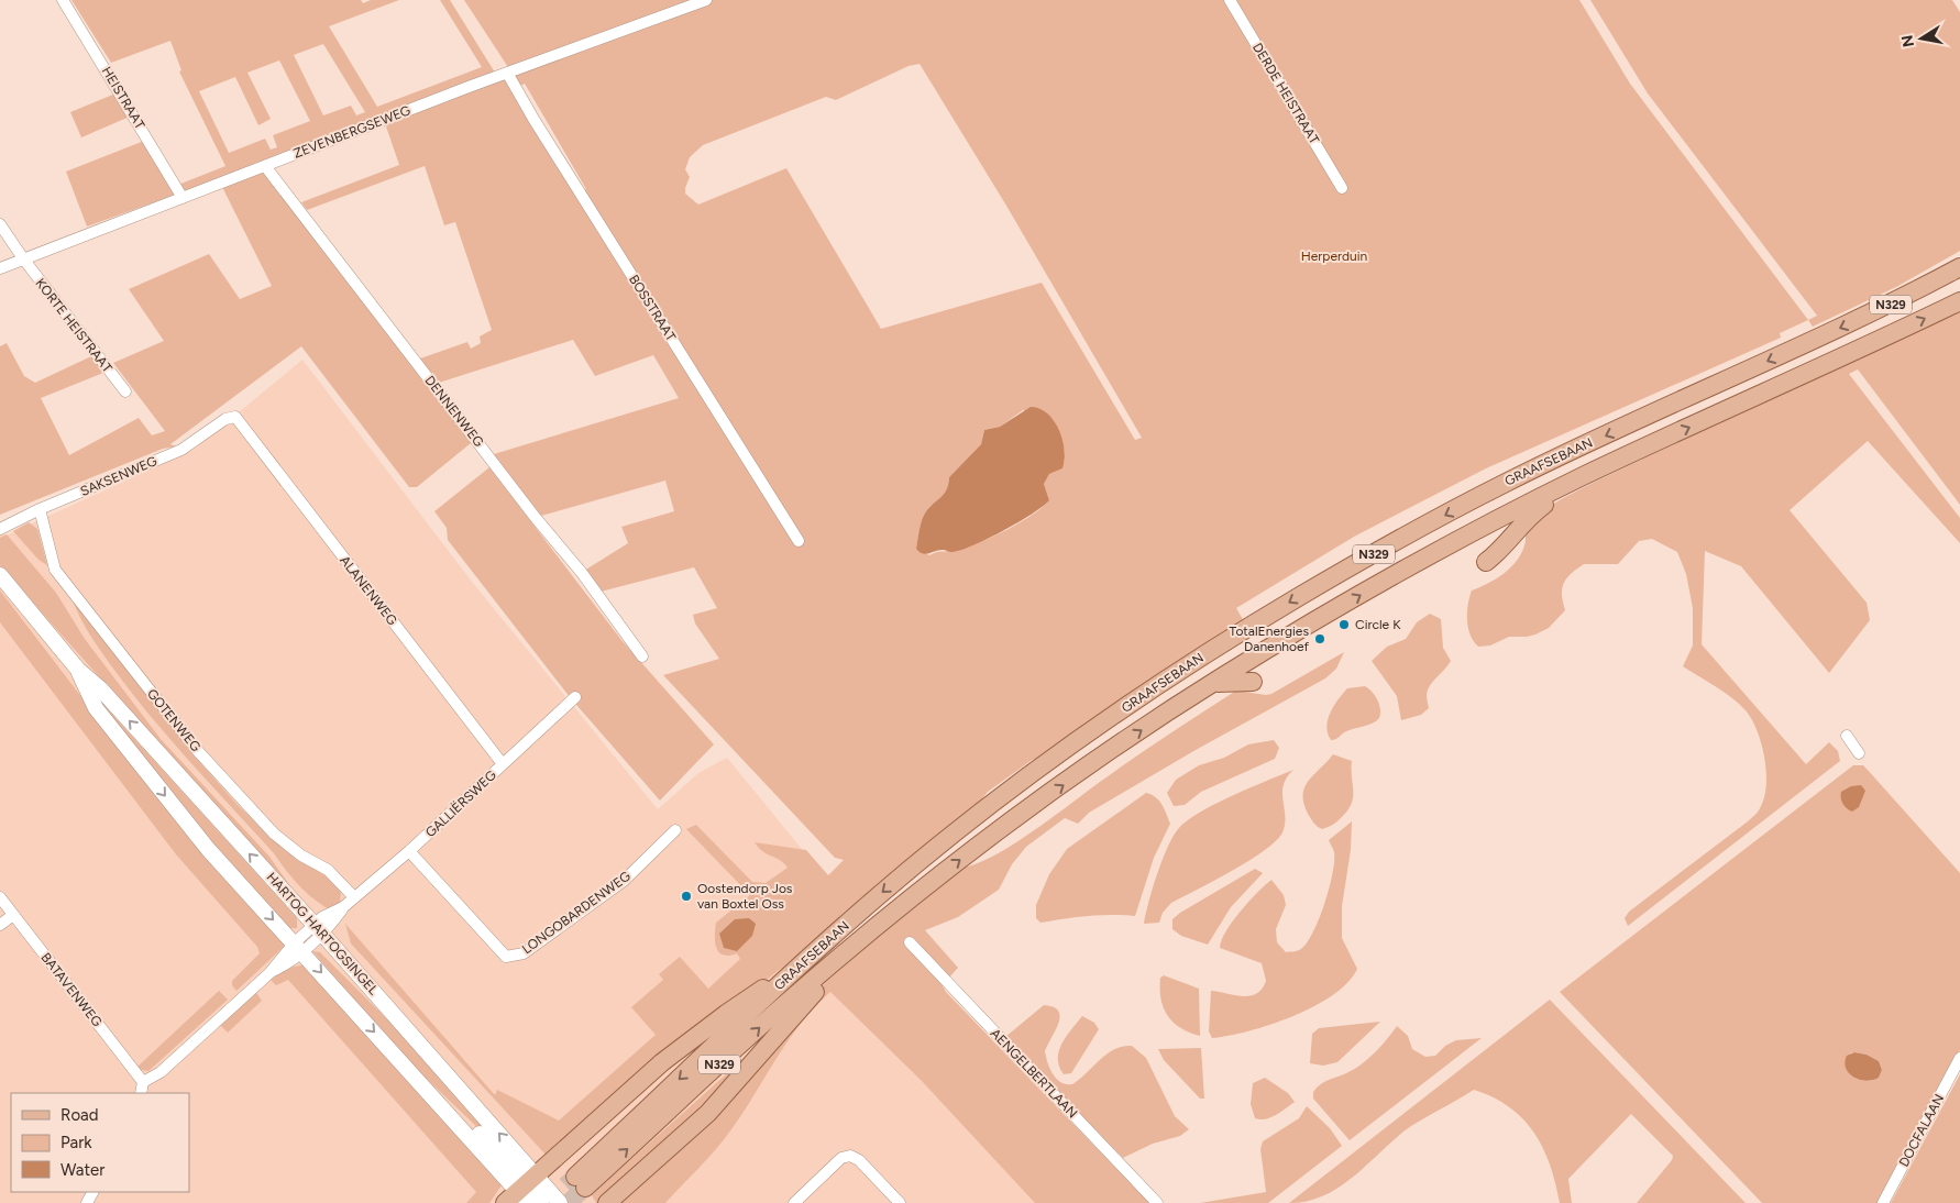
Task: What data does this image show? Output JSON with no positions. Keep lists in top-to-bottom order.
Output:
{
  "streets": {
    "main road": ["N329", "GRAAFSEBAAN"],
    "street": [
      "DERDE HEISTRAAT",
      "HEISTRAAT",
      "ZEVENBERGSEWEG",
      "BOSSTRAAT",
      "KORTE HEISTRAAT",
      "DENNENWEG",
      "SAKSENWEG",
      "ALANENWEG",
      "GOTENWEG",
      "GALLIËRSWEG",
      "LONGOBARDENWEG",
      "HARTOG HARTOGSINGEL",
      "BATAVENWEG",
      "AENGELBERTLAAN",
      "DOCFALAAN"
    ]
  },
  "crossings": [
    ["HEISTRAAT", "ZEVENBERGSEWEG"],
    ["ZEVENBERGSEWEG", "BOSSTRAAT"],
    ["ZEVENBERGSEWEG", "KORTE HEISTRAAT"],
    ["ZEVENBERGSEWEG", "DENNENWEG"],
    ["N329", "GRAAFSEBAAN"],
    ["N329", "HARTOG HARTOGSINGEL"],
    ["SAKSENWEG", "ALANENWEG"],
    ["SAKSENWEG", "GOTENWEG"],
    ["ALANENWEG", "GALLIËRSWEG"],
    ["GOTENWEG", "GALLIËRSWEG"],
    ["GALLIËRSWEG", "LONGOBARDENWEG"],
    ["GALLIËRSWEG", "HARTOG HARTOGSINGEL"],
    ["GALLIËRSWEG", "BATAVENWEG"]
  ],
  "parks": ["Herperduin"],
  "places": ["Circle K", "TotalEnergies Danenhoef", "Oostendorp Jos van Boxtel Oss"],
  "legend": ["Road", "Park", "Water"],
  "north": "left"
}
